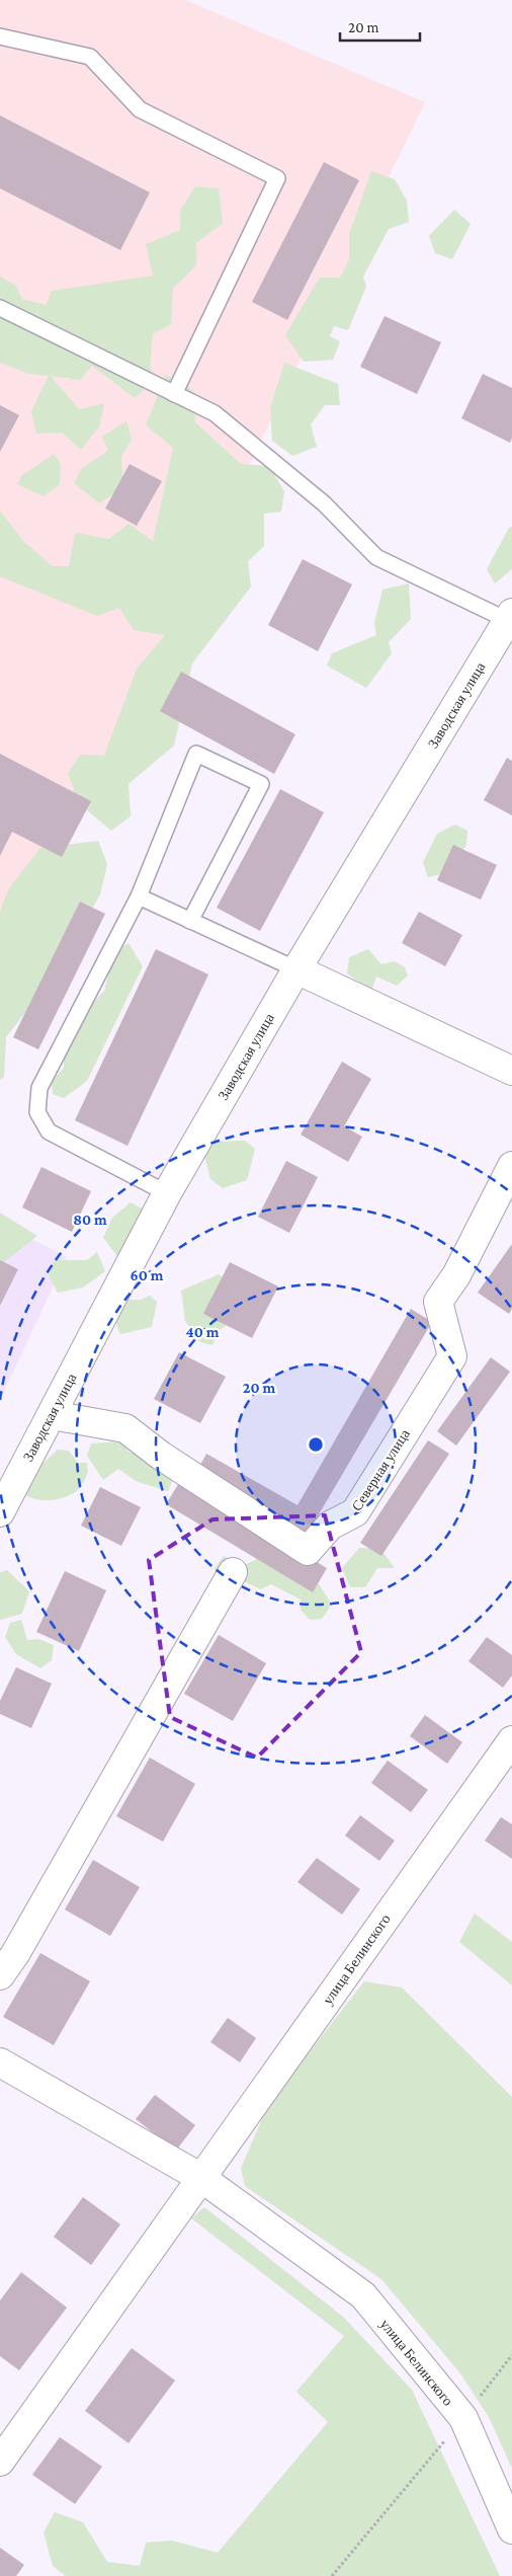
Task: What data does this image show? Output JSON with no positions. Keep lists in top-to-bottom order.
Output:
{
  "streets": {
    "street": ["Заводская улица", "Северная улица", "улица Белинского"]
  },
  "crossings": [
    ["Заводская улица", "Северная улица"]
  ],
  "scale_bar": "20 m",
  "rings": [
    "80 m",
    "60 m",
    "40 m",
    "20 m"
  ]
}
